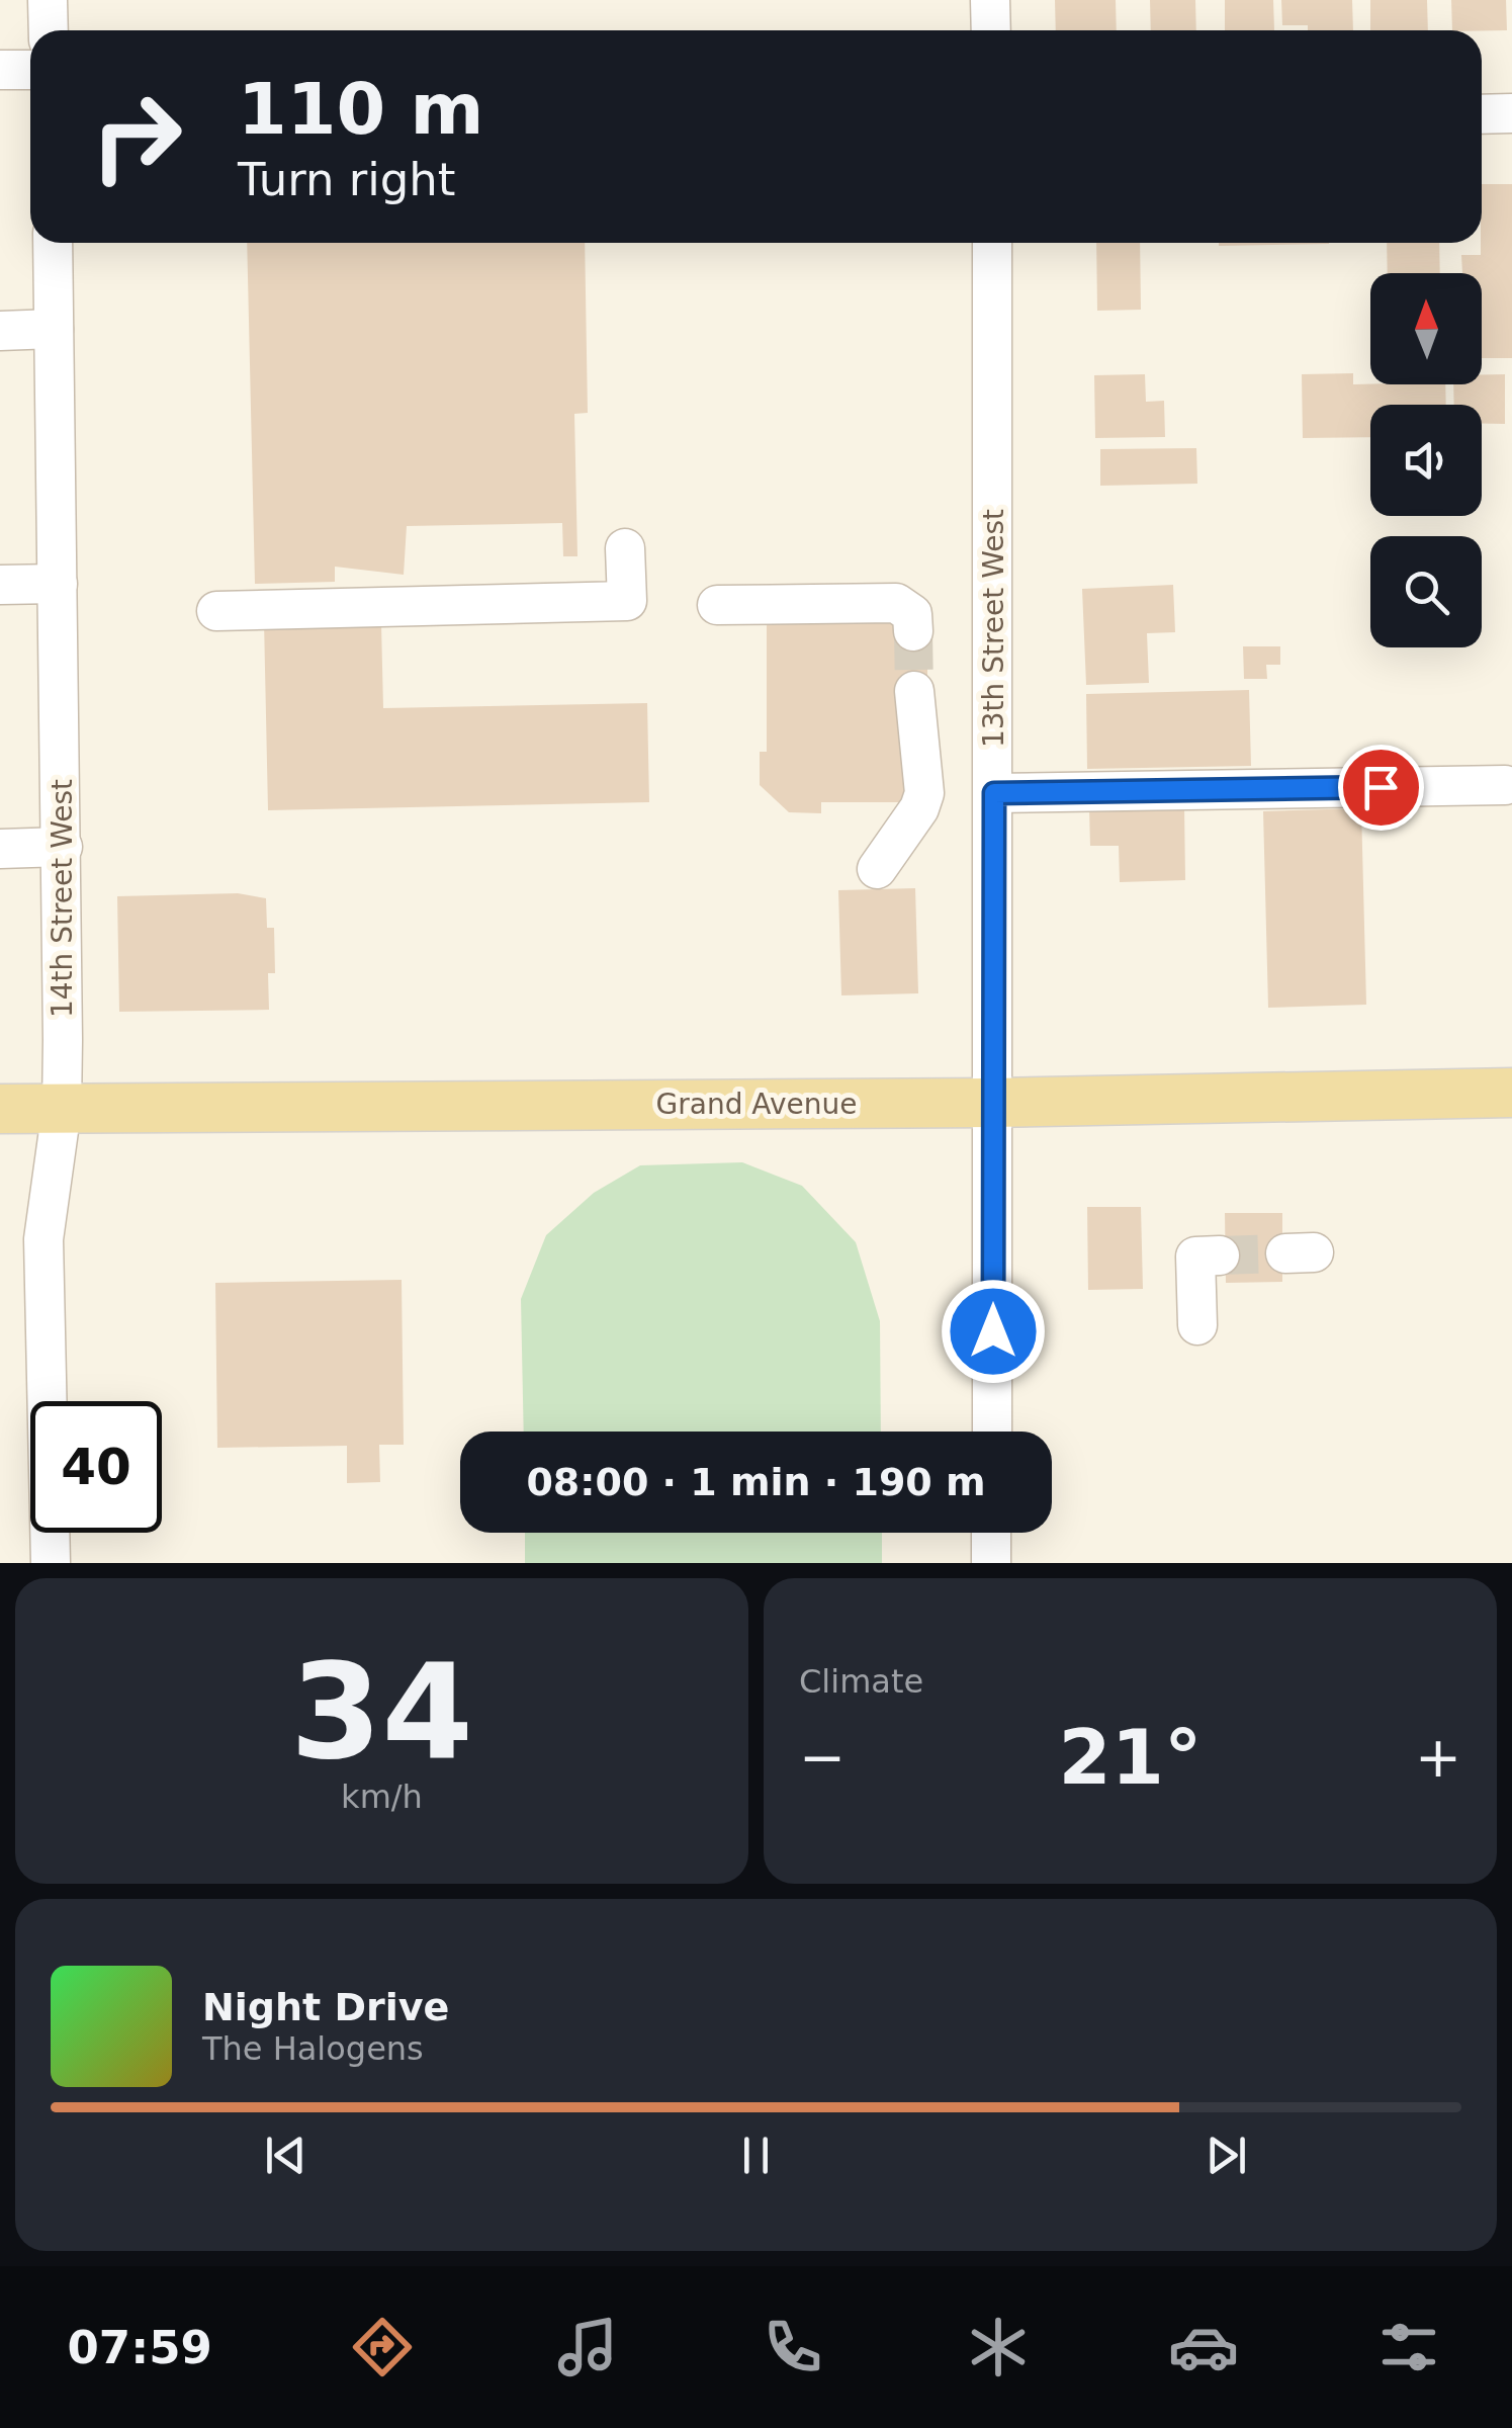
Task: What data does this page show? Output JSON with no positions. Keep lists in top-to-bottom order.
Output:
{
  "streets": {
    "main road": ["Grand Avenue"],
    "street": ["13th Street West", "14th Street West"]
  },
  "crossings": [
    ["13th Street West", "Grand Avenue"],
    ["14th Street West", "Grand Avenue"]
  ],
  "north": "top",
  "page": {
    "turn": ["110 m", "Turn right"],
    "limit": "40",
    "trip": "08:00 · 1 min · 190 m",
    "tile": [
      ["34", "km/h"],
      "Climate"
    ],
    "heat": ["−", "21°", "+"],
    "song": ["Night Drive", "The Halogens"],
    "tabs": "07:59"
  }
}
